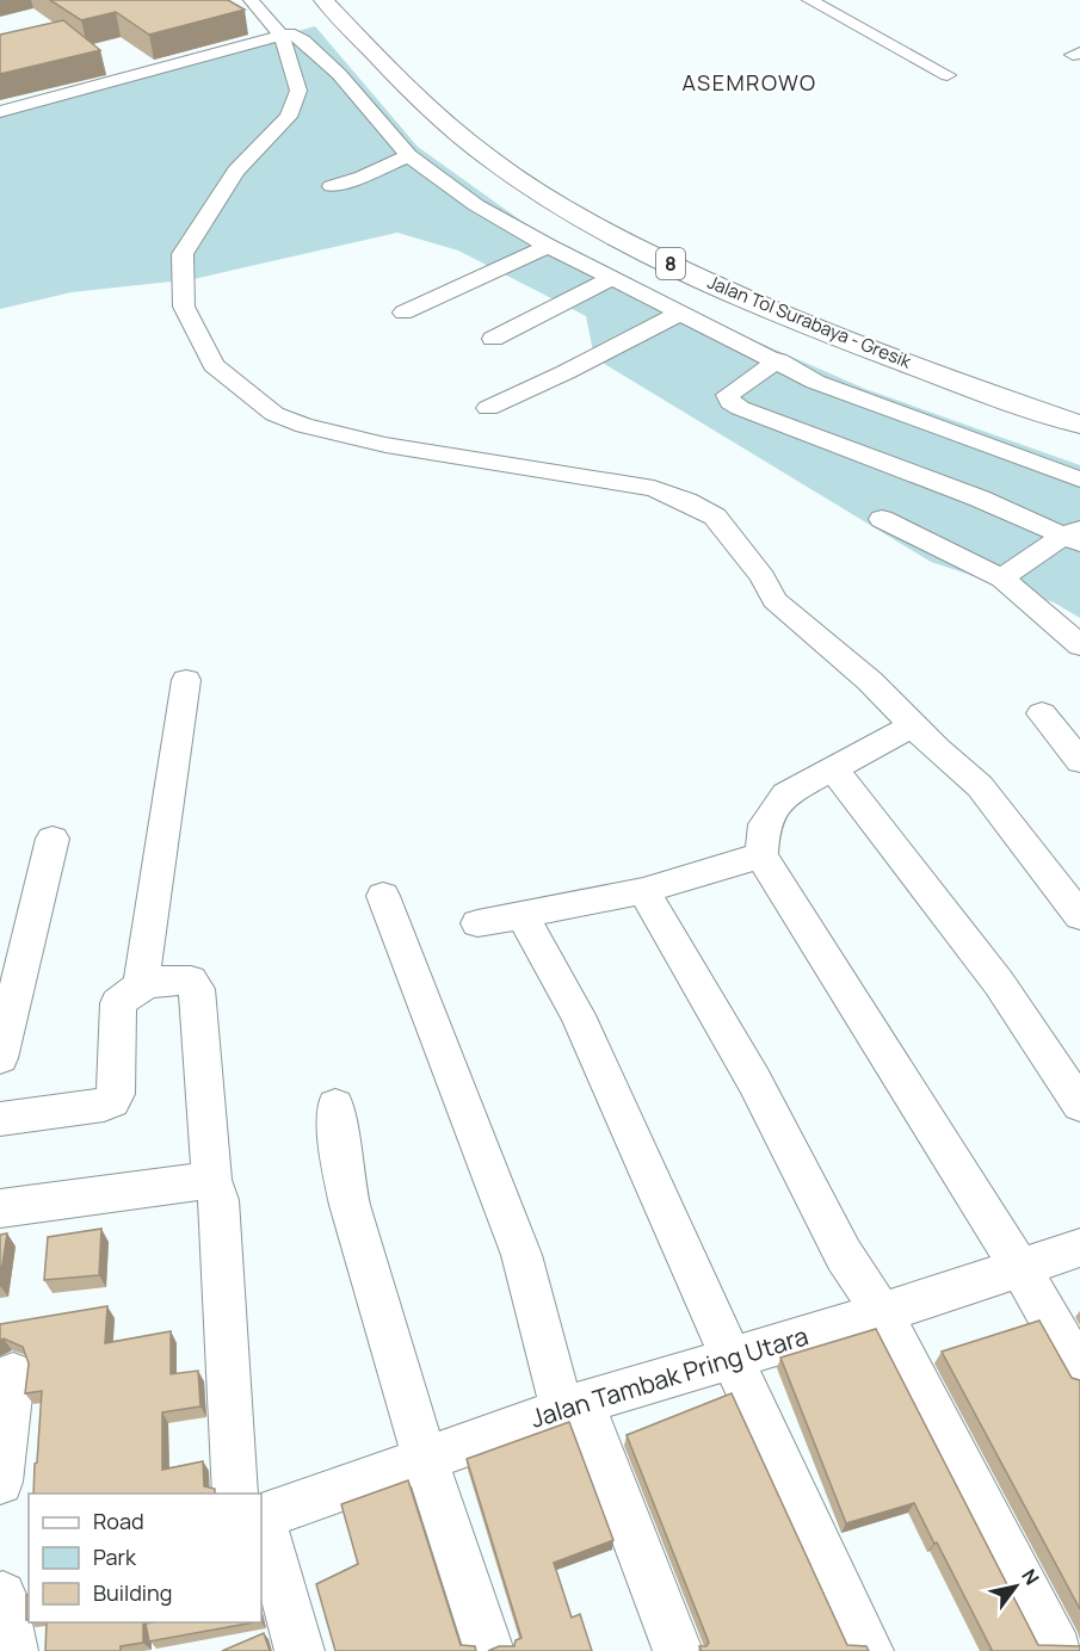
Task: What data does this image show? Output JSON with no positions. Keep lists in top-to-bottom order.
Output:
{
  "streets": {
    "highway": ["8", "Jalan Tol Surabaya - Gresik"],
    "street": ["Jalan Tambak Pring Utara"]
  },
  "districts": ["ASEMROWO"],
  "legend": ["Road", "Park", "Building"],
  "north": "top right"
}
